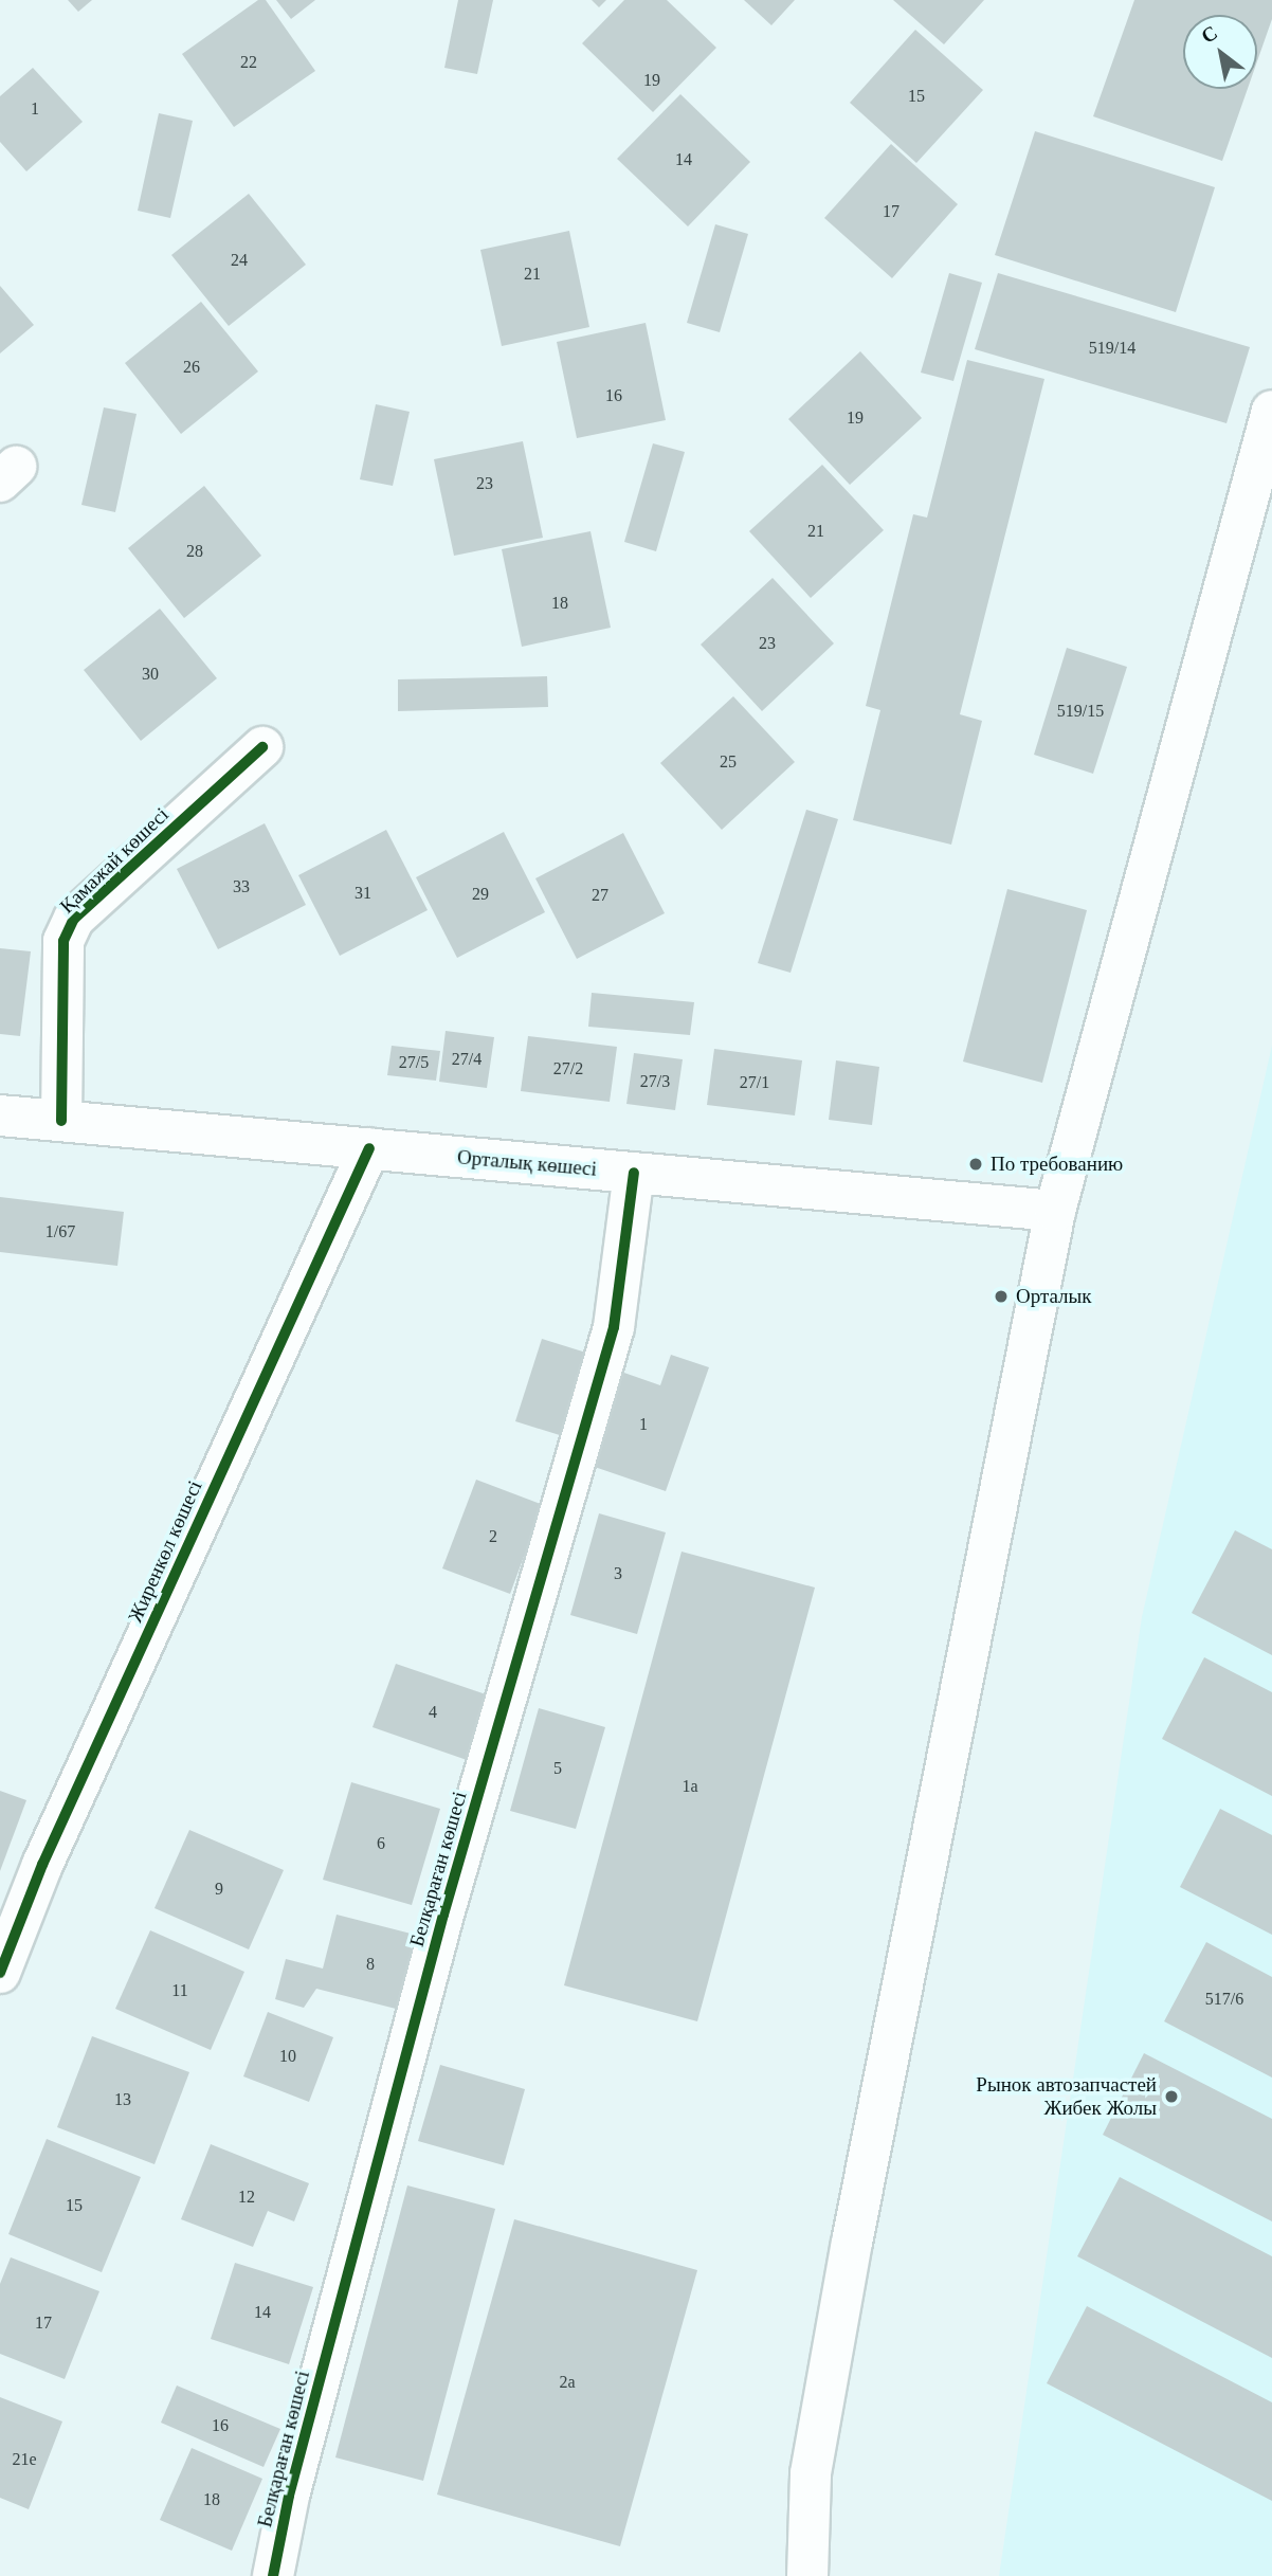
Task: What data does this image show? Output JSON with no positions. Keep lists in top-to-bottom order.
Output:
{
  "streets": {
    "main road": [
      "Қамажай көшесі",
      "Орталық көшесі",
      "Жиренкөл көшесі",
      "Белқараған көшесі"
    ]
  },
  "crossings": [
    ["Қамажай көшесі", "Орталық көшесі"],
    ["Орталық көшесі", "Жиренкөл көшесі"],
    ["Орталық көшесі", "Белқараған көшесі"]
  ],
  "places": ["По требованию", "Орталык", "Рынок автозапчастей Жибек Жолы"],
  "house_numbers": [
    "22",
    "19",
    "15",
    "1",
    "14",
    "17",
    "24",
    "21",
    "519/14",
    "26",
    "16",
    "19",
    "23",
    "21",
    "28",
    "18",
    "23",
    "30",
    "519/15",
    "25",
    "33",
    "31",
    "29",
    "27",
    "27/4",
    "27/5",
    "27/2",
    "27/3",
    "27/1",
    "1/67",
    "1",
    "2",
    "3",
    "4",
    "5",
    "1а",
    "6",
    "9",
    "8",
    "11",
    "517/6",
    "10",
    "13",
    "12",
    "15",
    "14",
    "17",
    "2а",
    "16",
    "21е",
    "18"
  ],
  "north": "top left"
}
